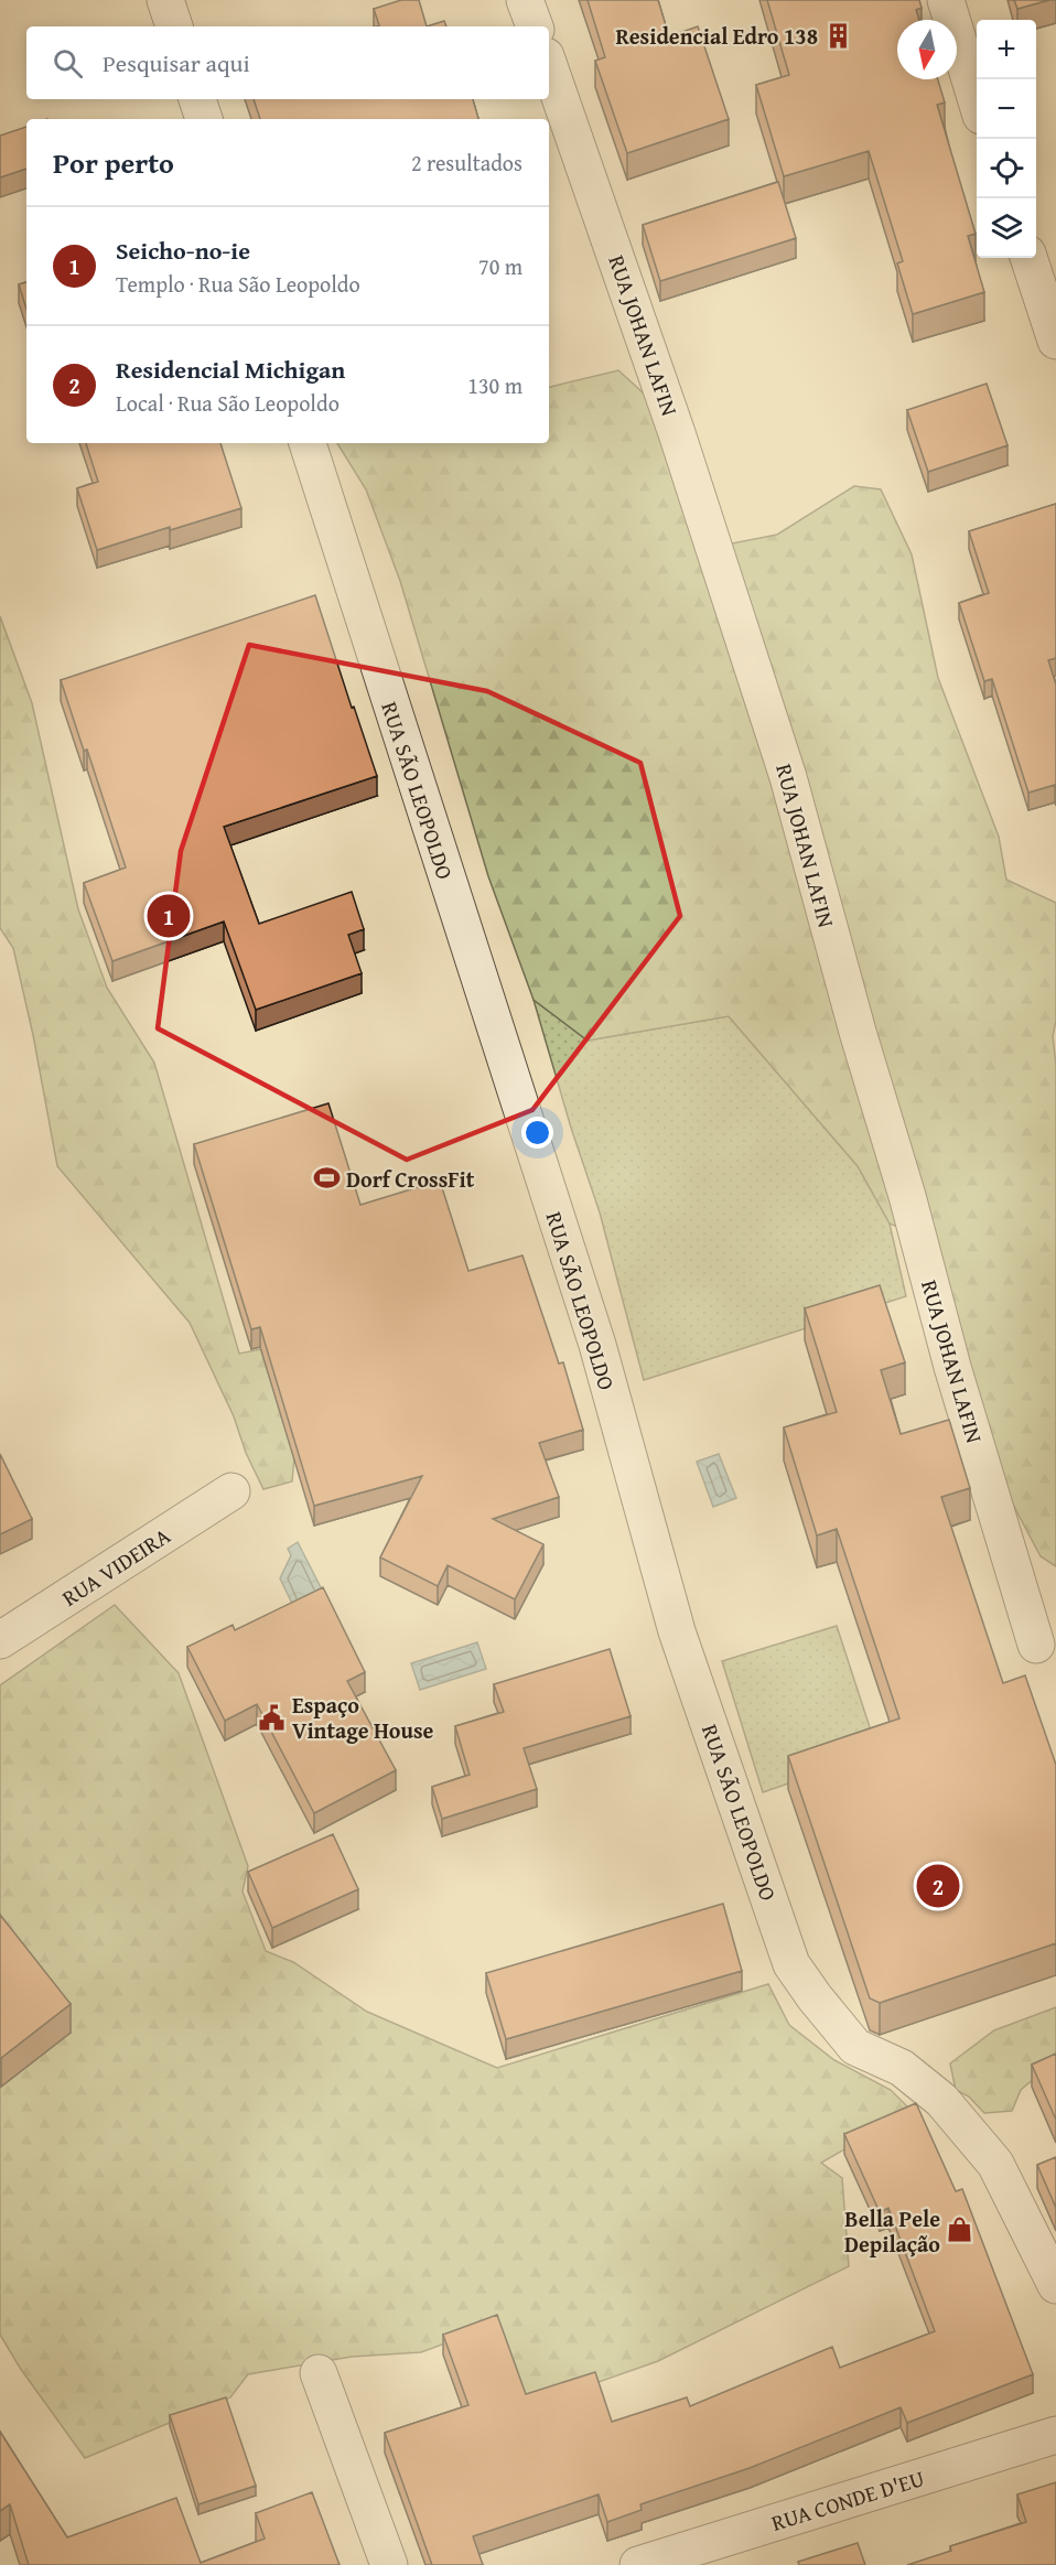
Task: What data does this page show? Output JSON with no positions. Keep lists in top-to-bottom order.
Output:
{
  "streets": {
    "street": [
      "RUA JOHAN LAFIN",
      "RUA SÃO LEOPOLDO",
      "RUA VIDEIRA",
      "RUA CONDE D'EU"
    ]
  },
  "places": {
    "building": ["Residencial Edro 138"],
    "sports": ["Dorf CrossFit"],
    "public building": ["Espaço Vintage House"],
    "shop": ["Bella Pele Depilação"]
  },
  "north": "bottom",
  "page": {
    "map_buttons": ["+", "−"],
    "search": "Pesquisar aqui",
    "heading": ["Por perto", "2 resultados"],
    "list": [
      {
        "mark": "1",
        "name": "Seicho-no-ie",
        "note": "Templo · Rua São Leopoldo",
        "value": "70 m"
      },
      {
        "mark": "2",
        "name": "Residencial Michigan",
        "note": "Local · Rua São Leopoldo",
        "value": "130 m"
      }
    ],
    "pins": ["1", "2"]
  }
}
